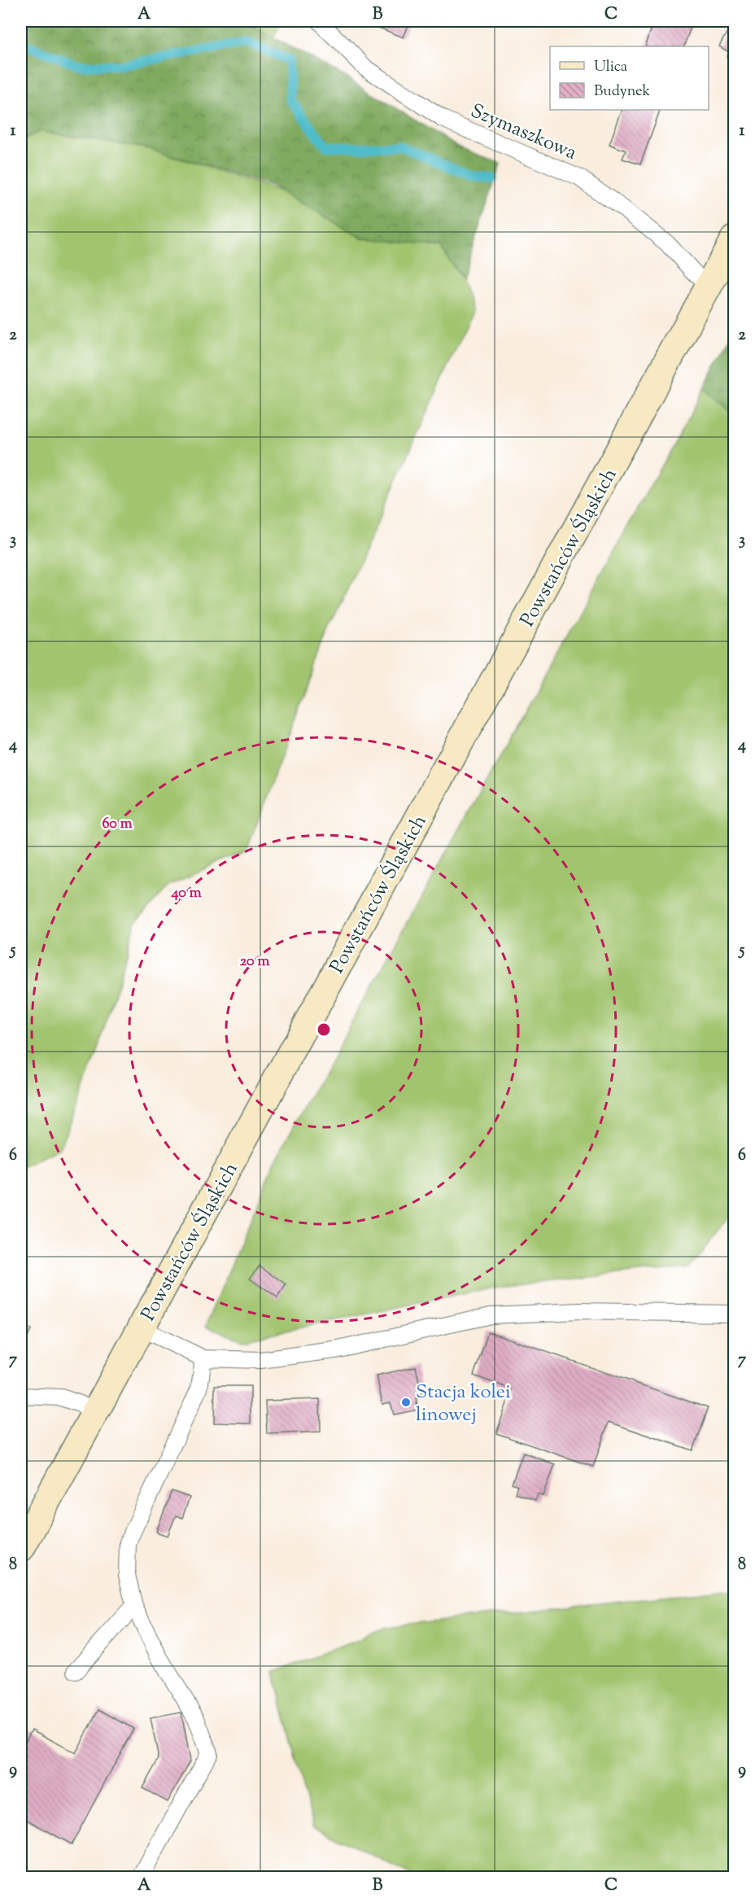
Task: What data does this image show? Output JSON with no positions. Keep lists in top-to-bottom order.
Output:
{
  "streets": {
    "street": ["Powstańców Śląskich"],
    "lane": ["Szymaszkowa"]
  },
  "crossings": [
    ["Szymaszkowa", "Powstańców Śląskich"]
  ],
  "places": ["Stacja kolei linowej"],
  "legend": ["Ulica", "Budynek"],
  "grid": {
    "columns": ["A", "B", "C"],
    "rows": [
      "1",
      "2",
      "3",
      "4",
      "5",
      "6",
      "7",
      "8",
      "9"
    ]
  },
  "rings": ["60 m", "40 m", "20 m"]
}
